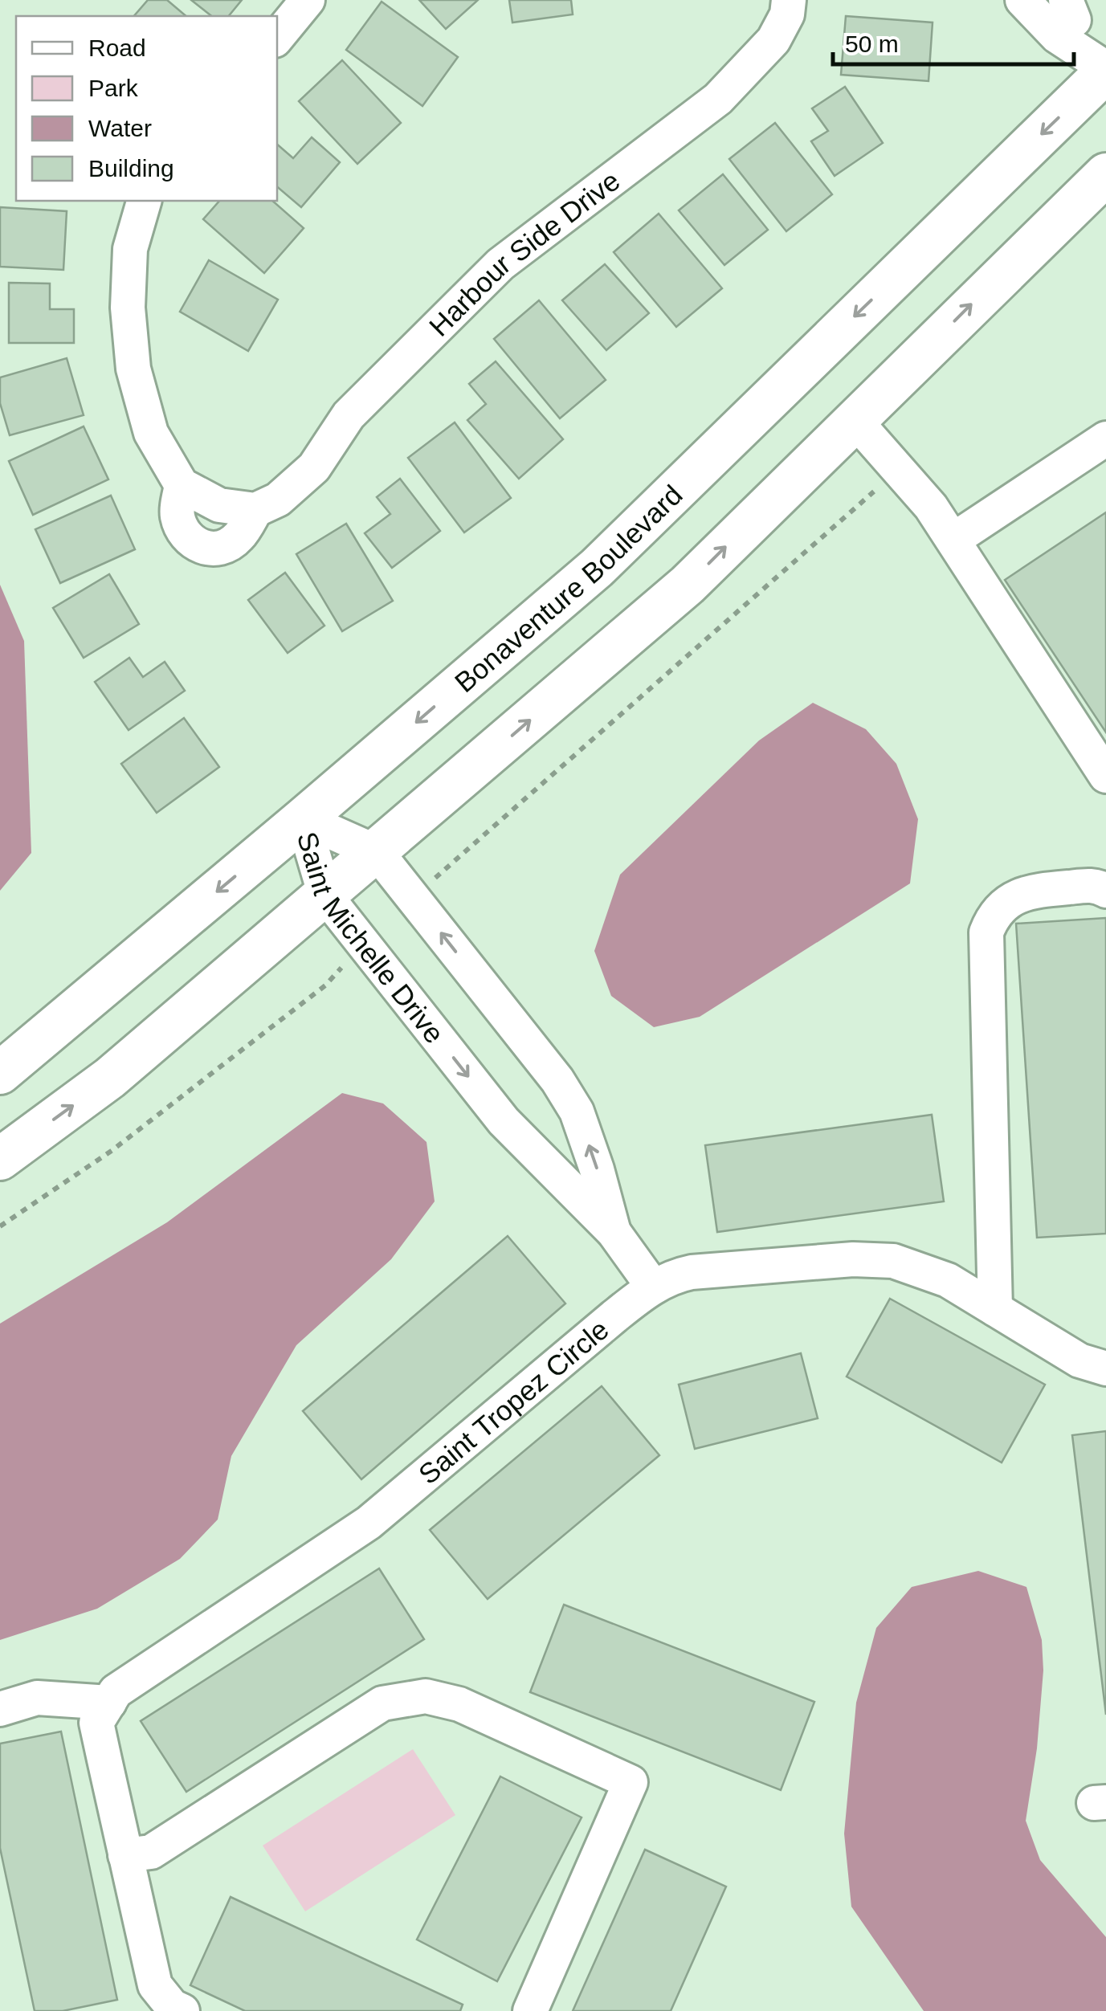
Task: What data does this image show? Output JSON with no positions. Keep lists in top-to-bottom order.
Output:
{
  "streets": {
    "main road": ["Bonaventure Boulevard"],
    "street": ["Harbour Side Drive", "Saint Michelle Drive", "Saint Tropez Circle"]
  },
  "crossings": [
    ["Bonaventure Boulevard", "Saint Michelle Drive"],
    ["Saint Michelle Drive", "Saint Tropez Circle"]
  ],
  "legend": [
    "Road",
    "Park",
    "Water",
    "Building"
  ],
  "scale_bar": "50 m"
}
